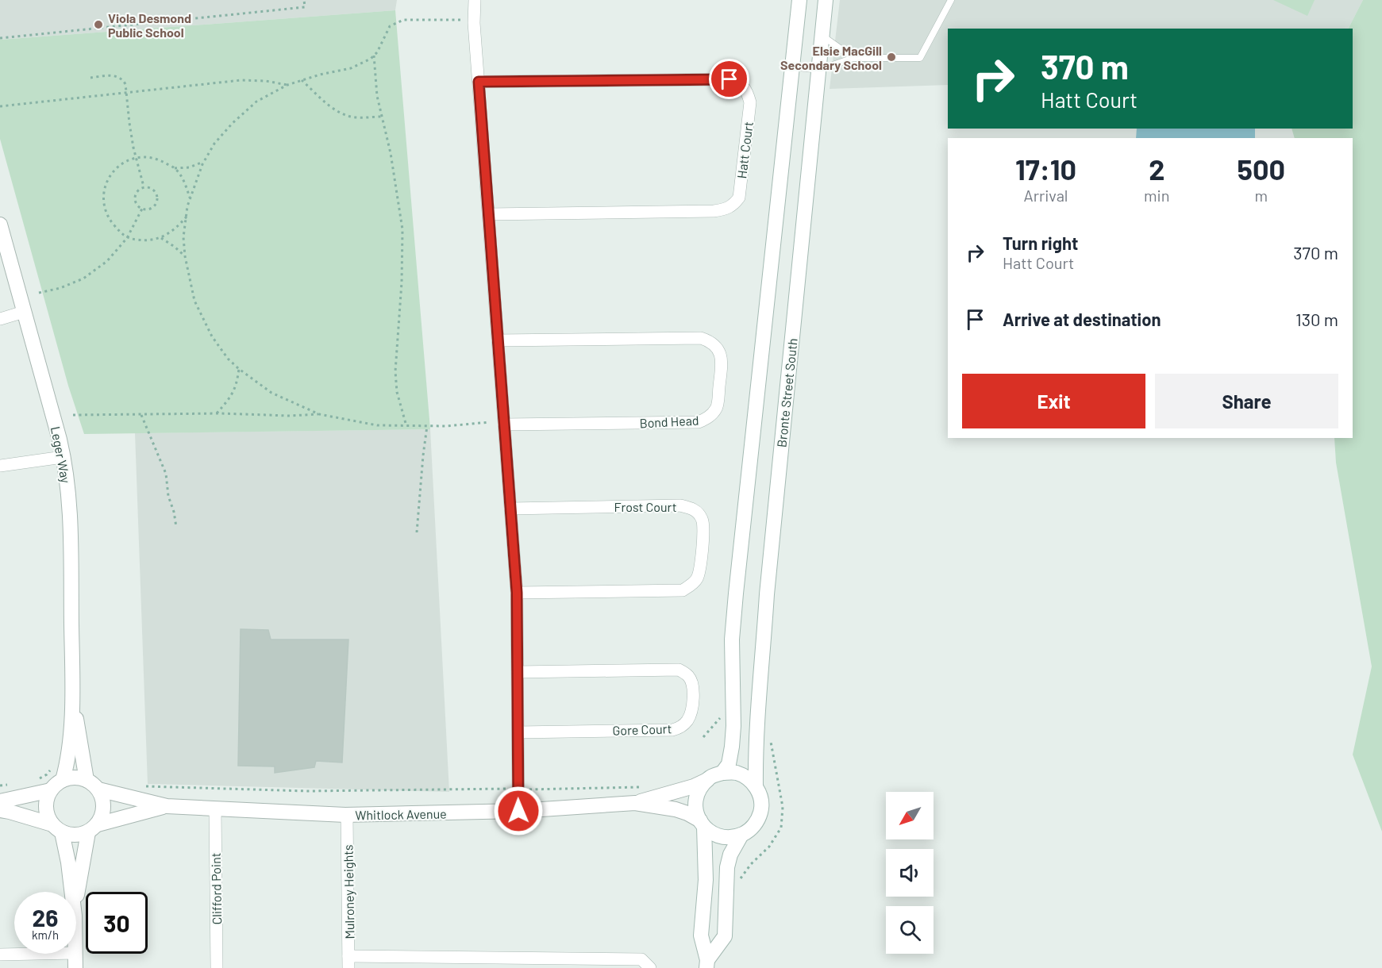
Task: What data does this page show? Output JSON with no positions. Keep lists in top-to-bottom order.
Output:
{
  "streets": {
    "main road": ["Bronte Street South", "Leger Way", "Whitlock Avenue"],
    "street": [
      "Hatt Court",
      "Bond Head",
      "Frost Court",
      "Gore Court",
      "Clifford Point",
      "Mulroney Heights"
    ]
  },
  "crossings": [
    ["Bronte Street South", "Whitlock Avenue"],
    ["Leger Way", "Whitlock Avenue"],
    ["Whitlock Avenue", "Clifford Point"],
    ["Whitlock Avenue", "Mulroney Heights"]
  ],
  "places": ["Viola Desmond Public School", "Elsie MacGill Secondary School"],
  "north": "bottom left",
  "page": {
    "turn": ["370 m", "Hatt Court"],
    "eta": [
      "17:10",
      "Arrival",
      "2",
      "min",
      "500",
      "m"
    ],
    "list": [
      {
        "name": "Turn right",
        "note": "Hatt Court",
        "value": "370 m"
      },
      {
        "name": "Arrive at destination",
        "value": "130 m"
      }
    ],
    "buttons": ["Exit", "Share"],
    "speed": "26 km/h",
    "limit": "30"
  }
}
